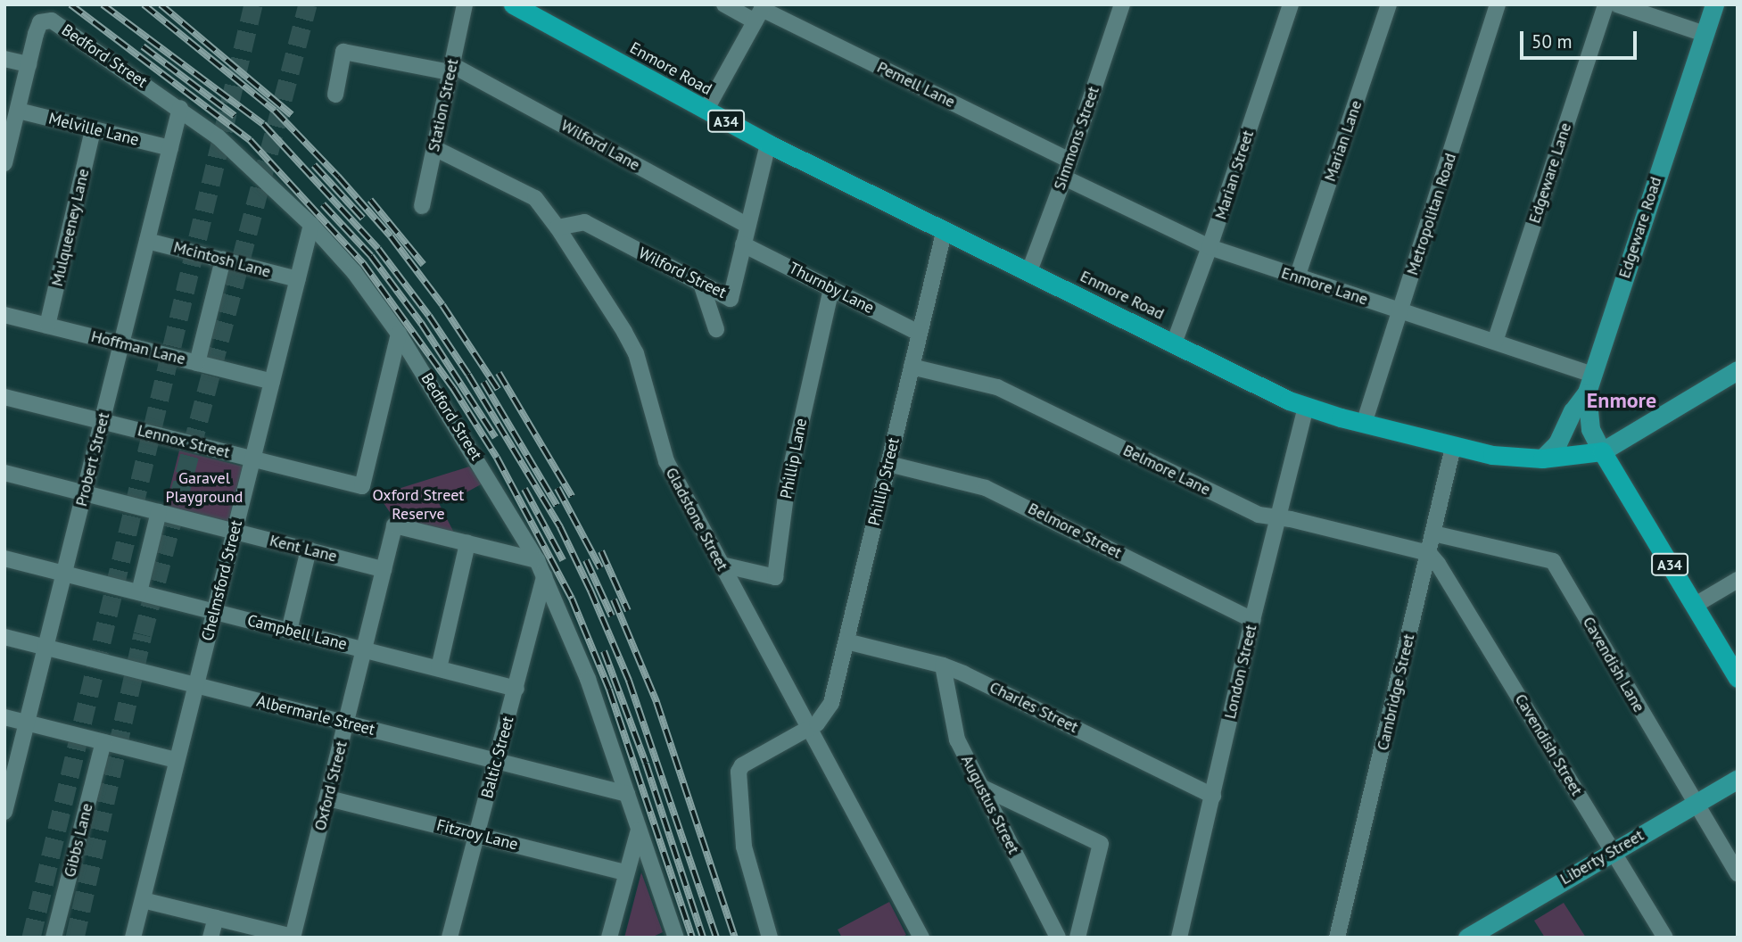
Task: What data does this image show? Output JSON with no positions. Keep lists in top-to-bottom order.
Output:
{
  "streets": {
    "highway": ["Enmore Road", "A34"],
    "main road": ["Edgeware Road", "Liberty Street"],
    "street": [
      "Bedford Street",
      "Pemell Lane",
      "Station Street",
      "Melville Lane",
      "Simmons Street",
      "Marian Lane",
      "Wilford Lane",
      "Edgeware Lane",
      "Marian Street",
      "Metropolitan Road",
      "Mulqueeney Lane",
      "Mcintosh Lane",
      "Wilford Street",
      "Enmore Lane",
      "Thurnby Lane",
      "Hoffman Lane",
      "Lennox Street",
      "Phillip Lane",
      "Probert Street",
      "Belmore Lane",
      "Phillip Street",
      "Gladstone Street",
      "Belmore Street",
      "Kent Lane",
      "Chelmsford Street",
      "Campbell Lane",
      "Cavendish Lane",
      "London Street",
      "Cambridge Street",
      "Charles Street",
      "Albermarle Street",
      "Cavendish Street",
      "Baltic Street",
      "Oxford Street",
      "Augustus Street",
      "Fitzroy Lane",
      "Gibbs Lane"
    ]
  },
  "crossings": [
    ["Bedford Street", "Lennox Street"],
    ["Bedford Street", "Probert Street"],
    ["Bedford Street", "Chelmsford Street"],
    ["Bedford Street", "Albermarle Street"],
    ["Bedford Street", "Baltic Street"],
    ["Enmore Road", "A34"],
    ["Enmore Road", "Simmons Street"],
    ["Enmore Road", "Marian Street"],
    ["Enmore Road", "Metropolitan Road"],
    ["Enmore Road", "Edgeware Road"],
    ["Enmore Road", "Wilford Street"],
    ["Enmore Road", "Phillip Street"],
    ["Enmore Road", "London Street"],
    ["Enmore Road", "Cambridge Street"],
    ["Pemell Lane", "Simmons Street"],
    ["Station Street", "Wilford Lane"],
    ["Station Street", "Gladstone Street"],
    ["A34", "Edgeware Road"],
    ["Melville Lane", "Mulqueeney Lane"],
    ["Melville Lane", "Probert Street"],
    ["Simmons Street", "Enmore Lane"],
    ["Marian Lane", "Enmore Lane"],
    ["Wilford Lane", "Wilford Street"],
    ["Edgeware Lane", "Enmore Lane"],
    ["Marian Street", "Enmore Lane"],
    ["Metropolitan Road", "Enmore Lane"],
    ["Mulqueeney Lane", "Hoffman Lane"],
    ["Edgeware Road", "Enmore Lane"],
    ["Mcintosh Lane", "Probert Street"],
    ["Mcintosh Lane", "Chelmsford Street"],
    ["Wilford Street", "Thurnby Lane"],
    ["Wilford Street", "Gladstone Street"],
    ["Thurnby Lane", "Phillip Lane"],
    ["Thurnby Lane", "Phillip Street"],
    ["Hoffman Lane", "Probert Street"],
    ["Hoffman Lane", "Chelmsford Street"],
    ["Lennox Street", "Probert Street"],
    ["Lennox Street", "Chelmsford Street"],
    ["Phillip Lane", "Gladstone Street"],
    ["Probert Street", "Kent Lane"],
    ["Probert Street", "Campbell Lane"],
    ["Probert Street", "Albermarle Street"],
    ["Belmore Lane", "Phillip Street"],
    ["Belmore Lane", "London Street"],
    ["Belmore Lane", "Cambridge Street"],
    ["Belmore Lane", "Cavendish Street"],
    ["Phillip Street", "Gladstone Street"],
    ["Phillip Street", "Belmore Street"],
    ["Phillip Street", "Charles Street"],
    ["Belmore Street", "London Street"],
    ["Kent Lane", "Chelmsford Street"],
    ["Kent Lane", "Oxford Street"],
    ["Chelmsford Street", "Campbell Lane"],
    ["Chelmsford Street", "Albermarle Street"],
    ["Campbell Lane", "Baltic Street"],
    ["Campbell Lane", "Oxford Street"],
    ["Cavendish Lane", "Cambridge Street"],
    ["Cavendish Lane", "Liberty Street"],
    ["London Street", "Charles Street"],
    ["Cambridge Street", "Cavendish Street"],
    ["Charles Street", "Augustus Street"],
    ["Albermarle Street", "Baltic Street"],
    ["Albermarle Street", "Oxford Street"],
    ["Cavendish Street", "Liberty Street"],
    ["Baltic Street", "Fitzroy Lane"],
    ["Oxford Street", "Fitzroy Lane"]
  ],
  "districts": ["Enmore"],
  "parks": ["Garavel Playground", "Oxford Street Reserve"],
  "scale_bar": "50 m"
}
